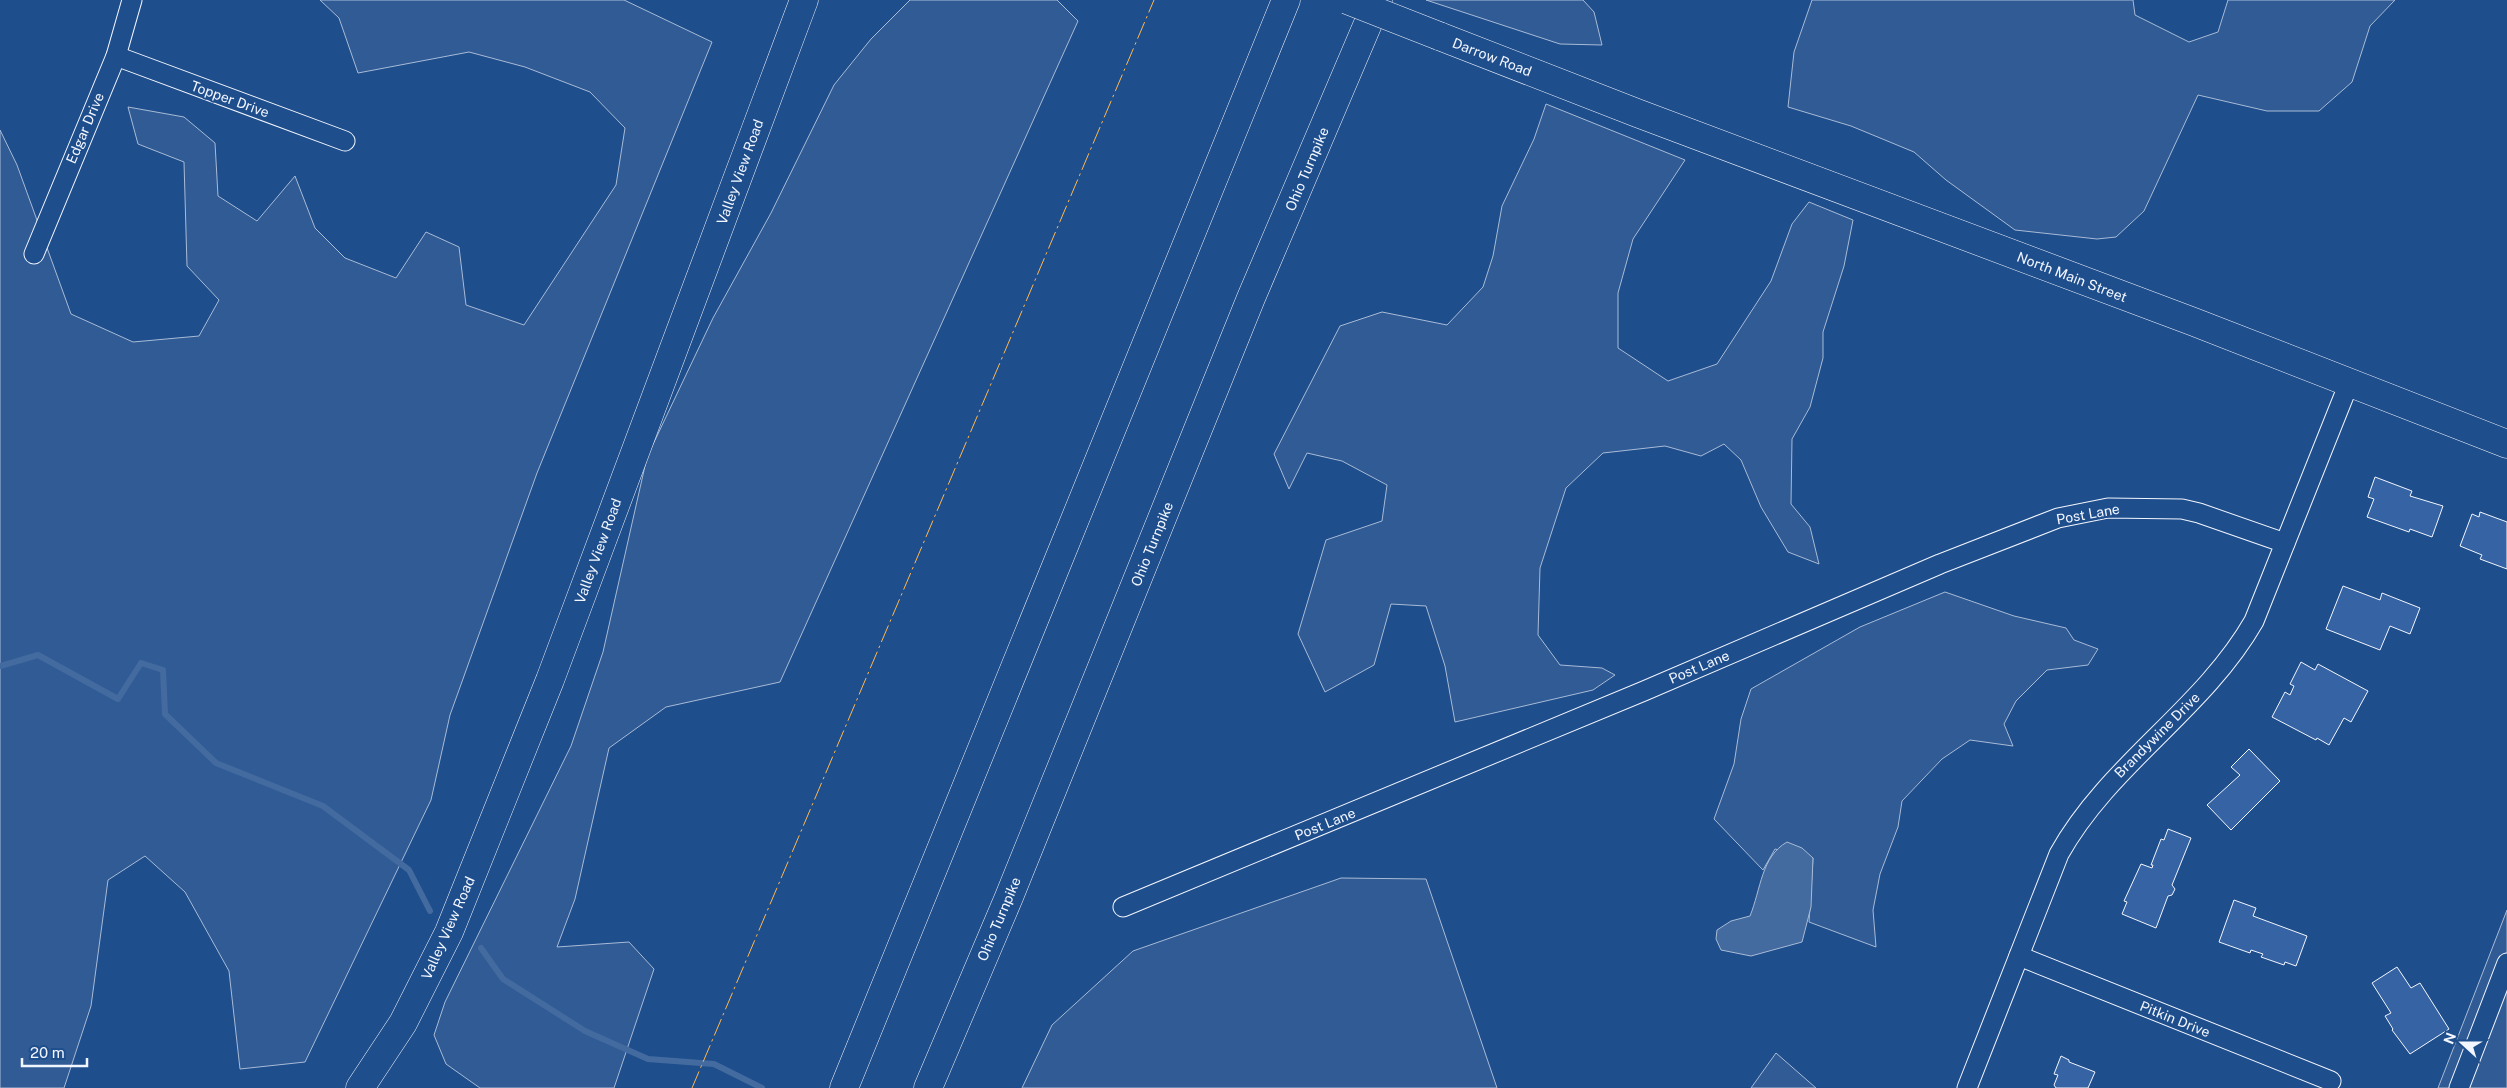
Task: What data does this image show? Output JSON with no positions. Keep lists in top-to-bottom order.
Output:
{
  "streets": {
    "main road": [
      "Darrow Road",
      "Ohio Turnpike",
      "Valley View Road",
      "North Main Street"
    ],
    "street": [
      "Topper Drive",
      "Edgar Drive",
      "Post Lane",
      "Brandywine Drive",
      "Pitkin Drive"
    ]
  },
  "crossings": [
    ["Darrow Road", "North Main Street"],
    ["Topper Drive", "Edgar Drive"],
    ["North Main Street", "Brandywine Drive"],
    ["Post Lane", "Brandywine Drive"],
    ["Brandywine Drive", "Pitkin Drive"]
  ],
  "scale_bar": "20 m",
  "north": "left"
}
